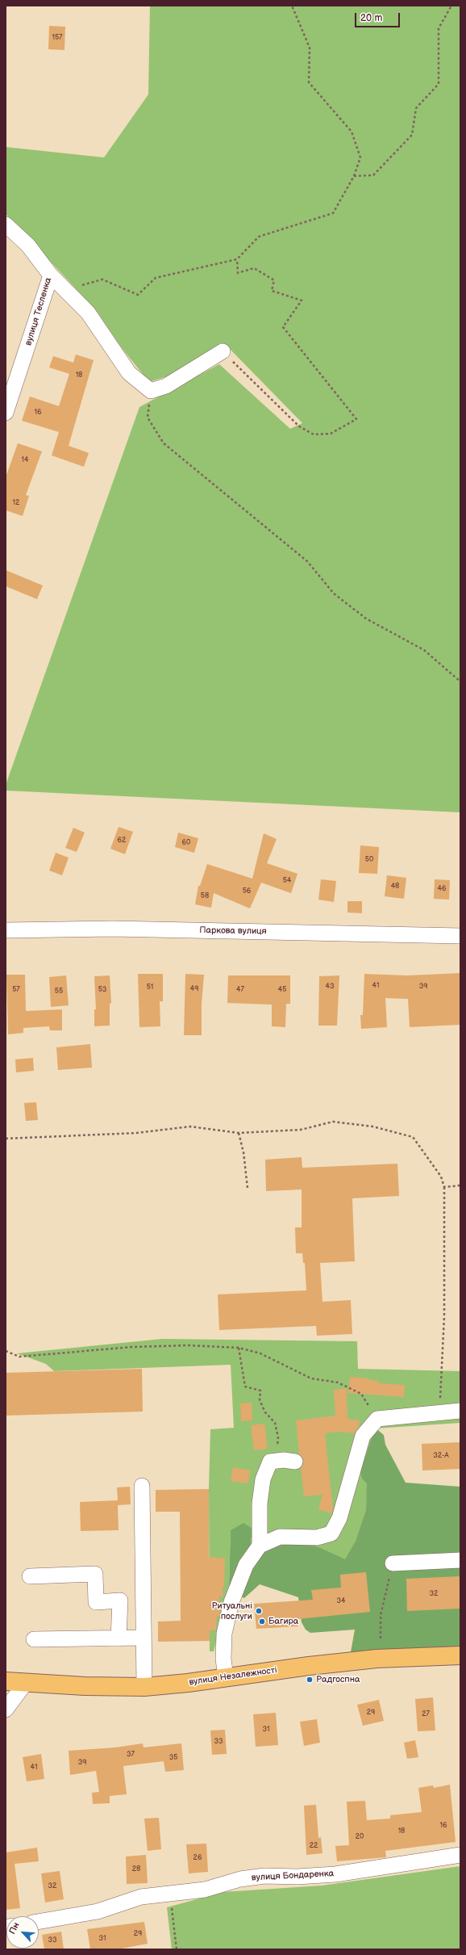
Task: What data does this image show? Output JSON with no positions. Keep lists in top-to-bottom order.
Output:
{
  "streets": {
    "main road": ["вулиця Незалежності"],
    "street": ["вулиця Тесленка", "Паркова вулиця", "вулиця Бондаренка"]
  },
  "places": ["Ритуальні послуги", "Багира", "Радгоспна"],
  "house_numbers": [
    "157",
    "18",
    "16",
    "14",
    "12",
    "62",
    "60",
    "50",
    "54",
    "48",
    "46",
    "56",
    "58",
    "41",
    "43",
    "39",
    "51",
    "49",
    "57",
    "53",
    "47",
    "45",
    "55",
    "32-А",
    "32",
    "34",
    "29",
    "27",
    "31",
    "33",
    "37",
    "35",
    "39",
    "41",
    "16",
    "18",
    "20",
    "22",
    "26",
    "28",
    "32",
    "29",
    "31",
    "33"
  ],
  "scale_bar": "20 m",
  "north": "top left"
}
